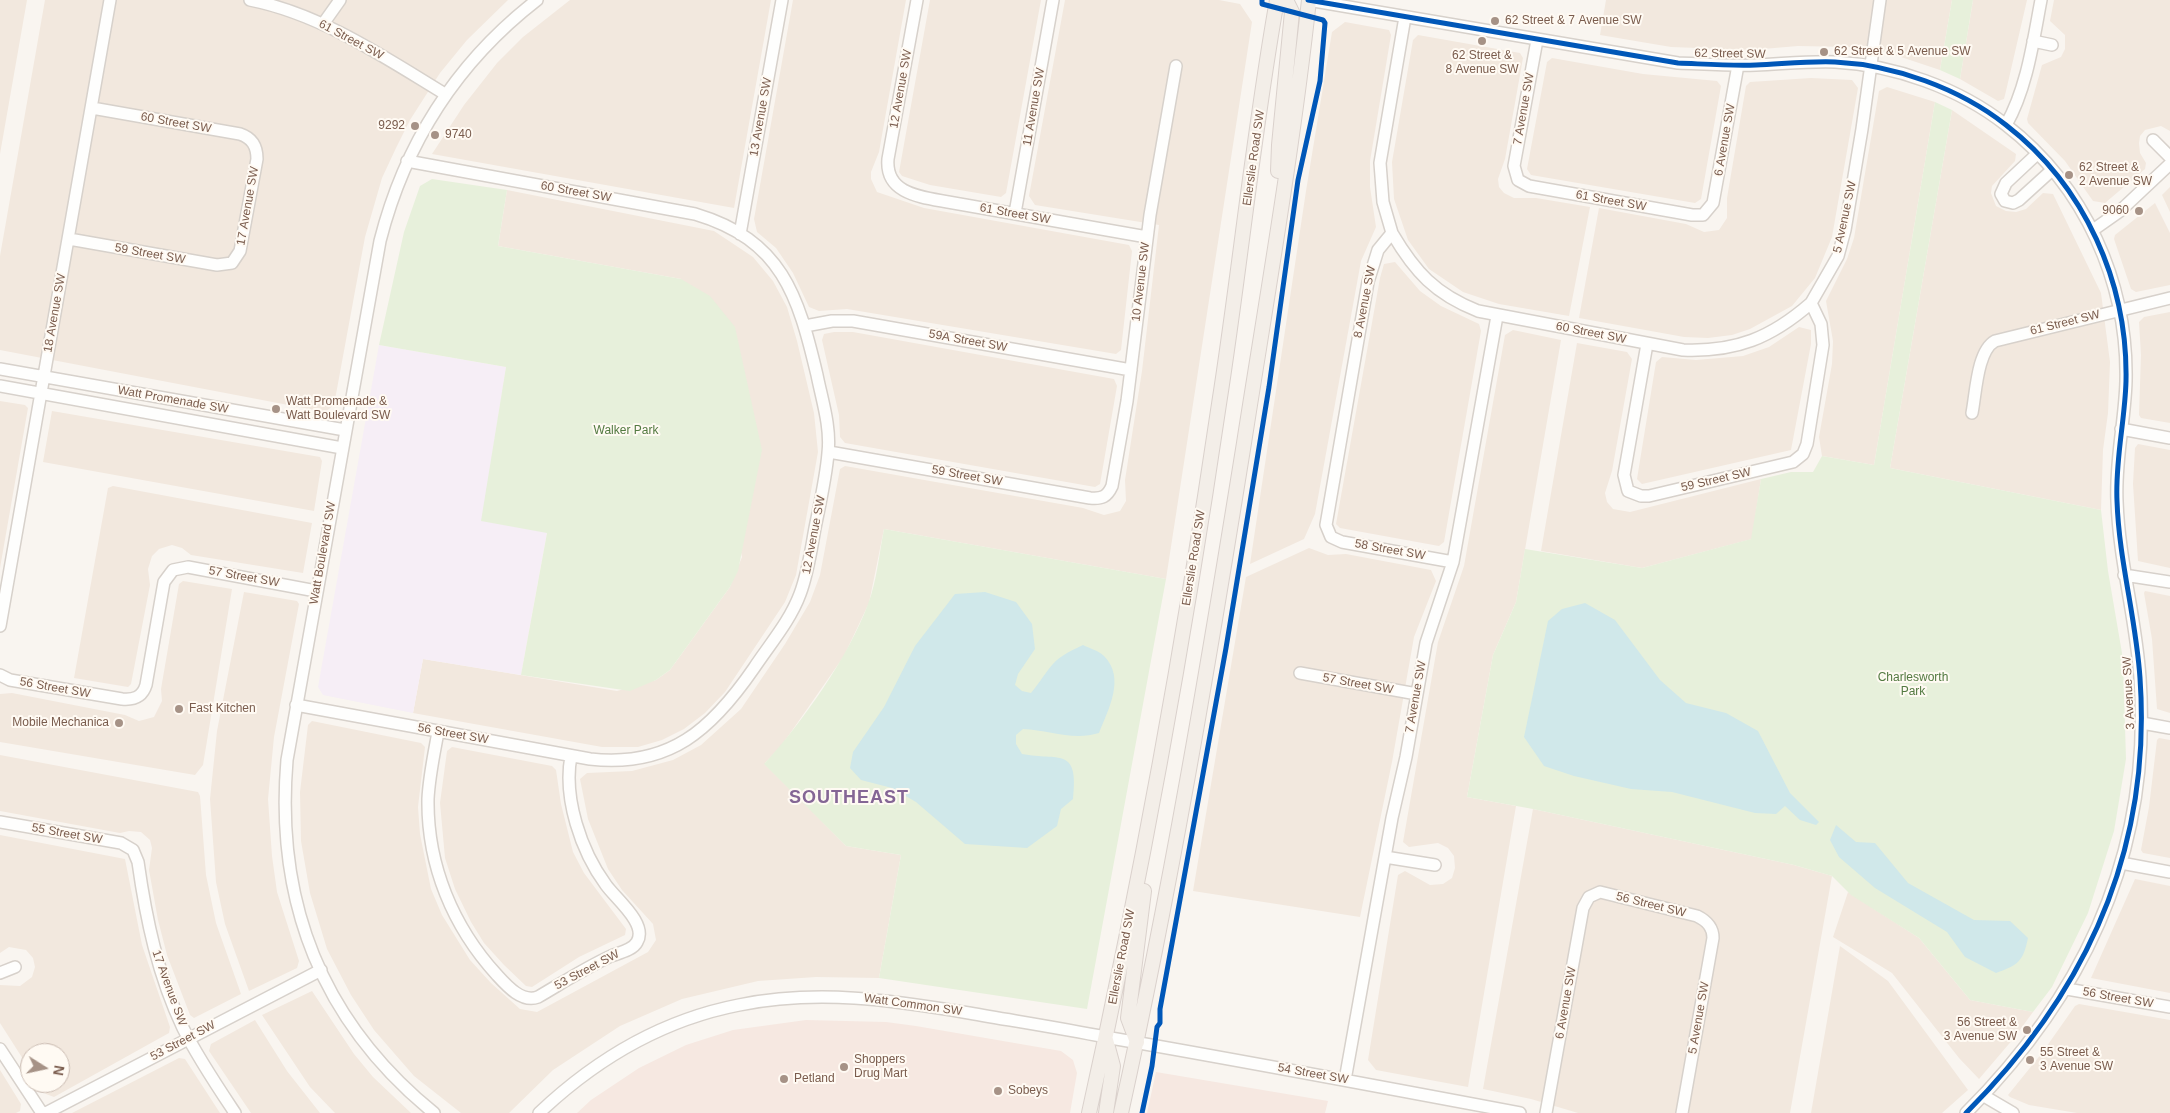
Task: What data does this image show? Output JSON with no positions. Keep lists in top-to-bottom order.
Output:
{
  "streets": {
    "main road": ["Ellerslie Road SW"],
    "street": [
      "61 Street SW",
      "62 Street SW",
      "12 Avenue SW",
      "11 Avenue SW",
      "7 Avenue SW",
      "13 Avenue SW",
      "60 Street SW",
      "6 Avenue SW",
      "17 Avenue SW",
      "5 Avenue SW",
      "59 Street SW",
      "10 Avenue SW",
      "8 Avenue SW",
      "18 Avenue SW",
      "59A Street SW",
      "Watt Promenade SW",
      "58 Street SW",
      "Watt Boulevard SW",
      "57 Street SW",
      "56 Street SW",
      "3 Avenue SW",
      "55 Street SW",
      "53 Street SW",
      "Watt Common SW",
      "54 Street SW"
    ]
  },
  "crossings": [
    ["61 Street SW", "12 Avenue SW"],
    ["61 Street SW", "11 Avenue SW"],
    ["61 Street SW", "7 Avenue SW"],
    ["61 Street SW", "6 Avenue SW"],
    ["61 Street SW", "10 Avenue SW"],
    ["61 Street SW", "Watt Boulevard SW"],
    ["61 Street SW", "3 Avenue SW"],
    ["62 Street SW", "7 Avenue SW"],
    ["62 Street SW", "6 Avenue SW"],
    ["62 Street SW", "5 Avenue SW"],
    ["62 Street SW", "3 Avenue SW"],
    ["12 Avenue SW", "13 Avenue SW"],
    ["12 Avenue SW", "60 Street SW"],
    ["12 Avenue SW", "59 Street SW"],
    ["12 Avenue SW", "59A Street SW"],
    ["12 Avenue SW", "56 Street SW"],
    ["7 Avenue SW", "60 Street SW"],
    ["7 Avenue SW", "58 Street SW"],
    ["7 Avenue SW", "57 Street SW"],
    ["7 Avenue SW", "54 Street SW"],
    ["13 Avenue SW", "60 Street SW"],
    ["60 Street SW", "17 Avenue SW"],
    ["60 Street SW", "5 Avenue SW"],
    ["60 Street SW", "59 Street SW"],
    ["60 Street SW", "8 Avenue SW"],
    ["60 Street SW", "18 Avenue SW"],
    ["60 Street SW", "Watt Boulevard SW"],
    ["6 Avenue SW", "56 Street SW"],
    ["Ellerslie Road SW", "Watt Common SW"],
    ["Ellerslie Road SW", "54 Street SW"],
    ["17 Avenue SW", "59 Street SW"],
    ["17 Avenue SW", "55 Street SW"],
    ["17 Avenue SW", "53 Street SW"],
    ["5 Avenue SW", "59 Street SW"],
    ["5 Avenue SW", "56 Street SW"],
    ["59 Street SW", "10 Avenue SW"],
    ["59 Street SW", "18 Avenue SW"],
    ["10 Avenue SW", "59A Street SW"],
    ["8 Avenue SW", "58 Street SW"],
    ["18 Avenue SW", "Watt Promenade SW"],
    ["Watt Promenade SW", "Watt Boulevard SW"],
    ["Watt Boulevard SW", "57 Street SW"],
    ["Watt Boulevard SW", "56 Street SW"],
    ["Watt Boulevard SW", "53 Street SW"],
    ["57 Street SW", "56 Street SW"],
    ["56 Street SW", "3 Avenue SW"],
    ["56 Street SW", "53 Street SW"],
    ["Watt Common SW", "54 Street SW"]
  ],
  "districts": ["SOUTHEAST"],
  "parks": ["Walker Park", "Charlesworth Park"],
  "places": [
    "62 Street & 7 Avenue SW",
    "62 Street & 8 Avenue SW",
    "62 Street & 5 Avenue SW",
    "9292",
    "9740",
    "62 Street & 2 Avenue SW",
    "9060",
    "Watt Promenade & Watt Boulevard SW",
    "Fast Kitchen",
    "Mobile Mechanica",
    "56 Street & 3 Avenue SW",
    "55 Street & 3 Avenue SW",
    "Shoppers Drug Mart",
    "Petland",
    "Sobeys"
  ],
  "north": "right"
}
